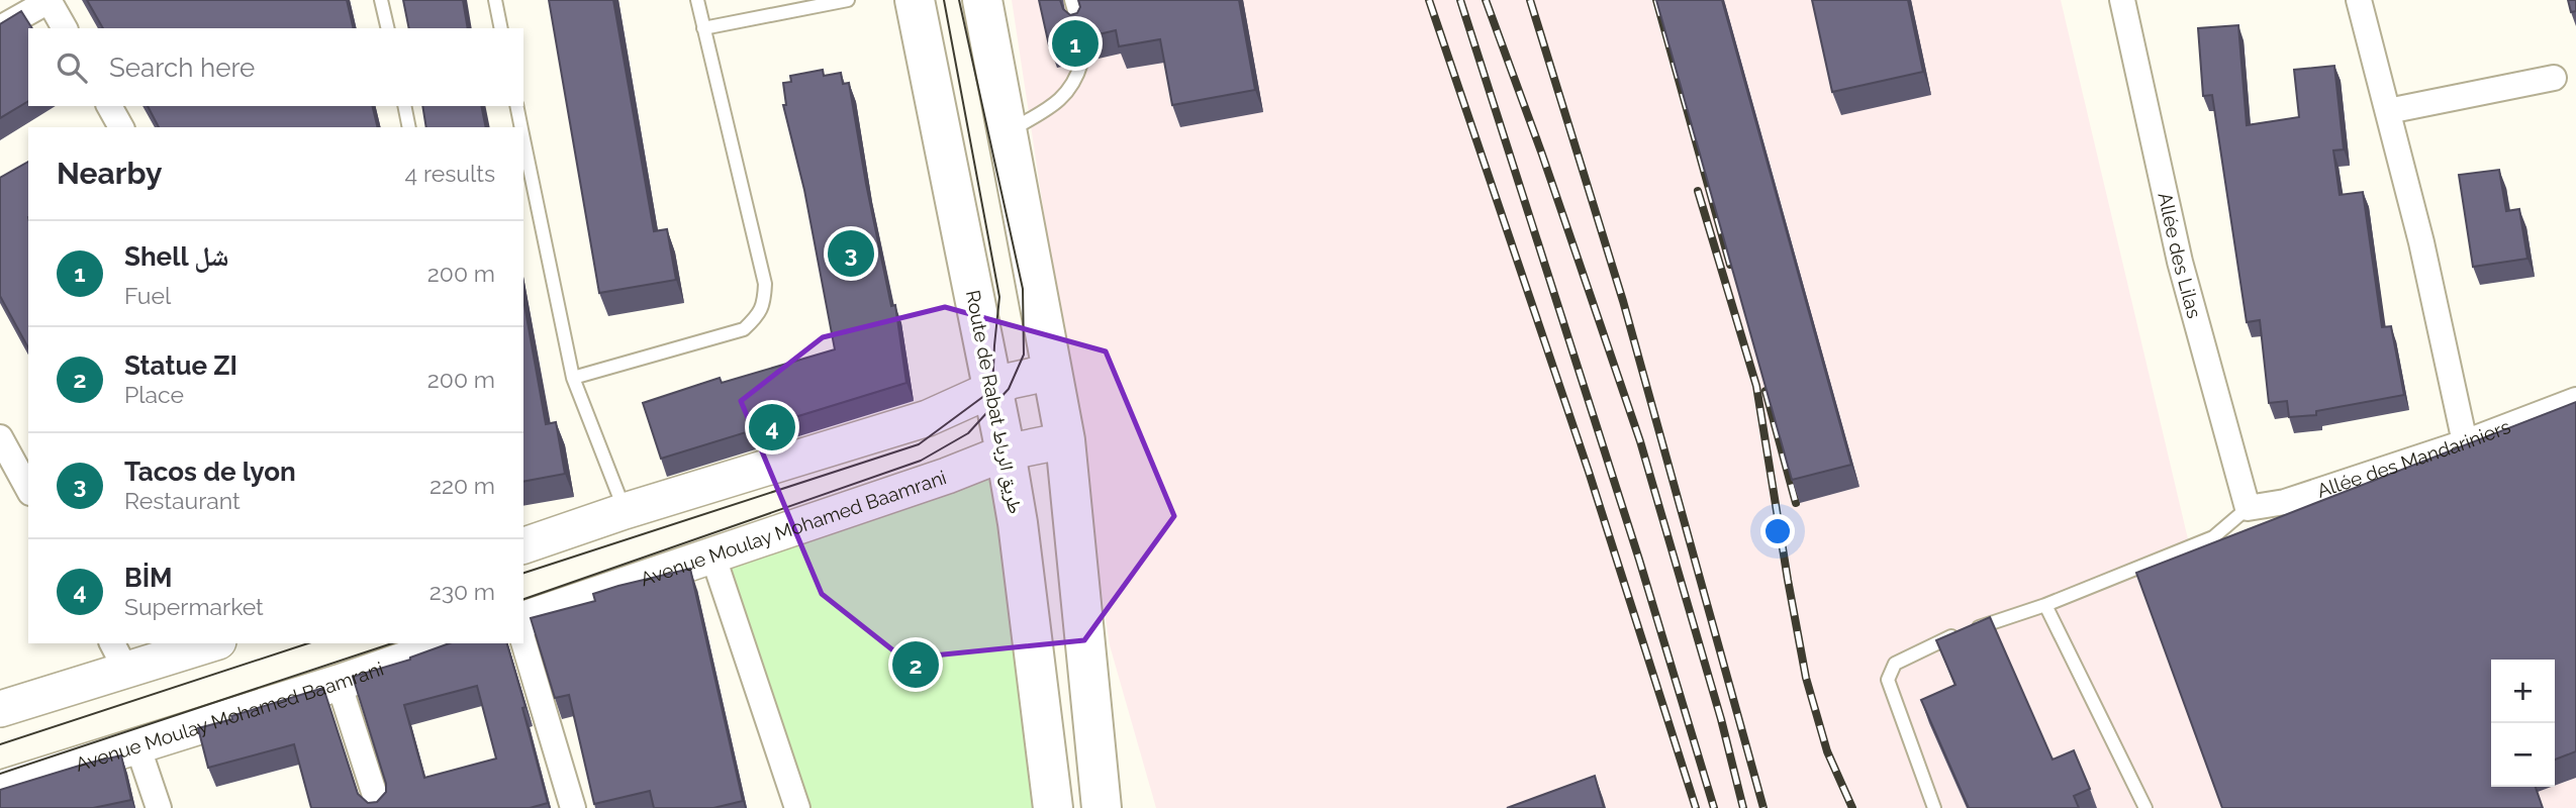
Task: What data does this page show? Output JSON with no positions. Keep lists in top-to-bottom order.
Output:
{
  "streets": {
    "main road": ["Route de Rabat طريق الرباط"],
    "street": ["Allée des Lilas", "Allée des Mandariniers", "Avenue Moulay Mohamed Baamrani"]
  },
  "crossings": [
    ["Allée des Lilas", "Allée des Mandariniers"],
    ["Route de Rabat طريق الرباط", "Avenue Moulay Mohamed Baamrani"]
  ],
  "page": {
    "pins": [
      "1",
      "3",
      "4",
      "2"
    ],
    "search": "Search here",
    "heading": ["Nearby", "4 results"],
    "list": [
      {
        "mark": "1",
        "name": "Shell شل",
        "note": "Fuel",
        "value": "200 m"
      },
      {
        "mark": "2",
        "name": "Statue ZI",
        "note": "Place",
        "value": "200 m"
      },
      {
        "mark": "3",
        "name": "Tacos de lyon",
        "note": "Restaurant",
        "value": "220 m"
      },
      {
        "mark": "4",
        "name": "BİM",
        "note": "Supermarket",
        "value": "230 m"
      }
    ],
    "map_buttons": ["+", "−"]
  }
}
